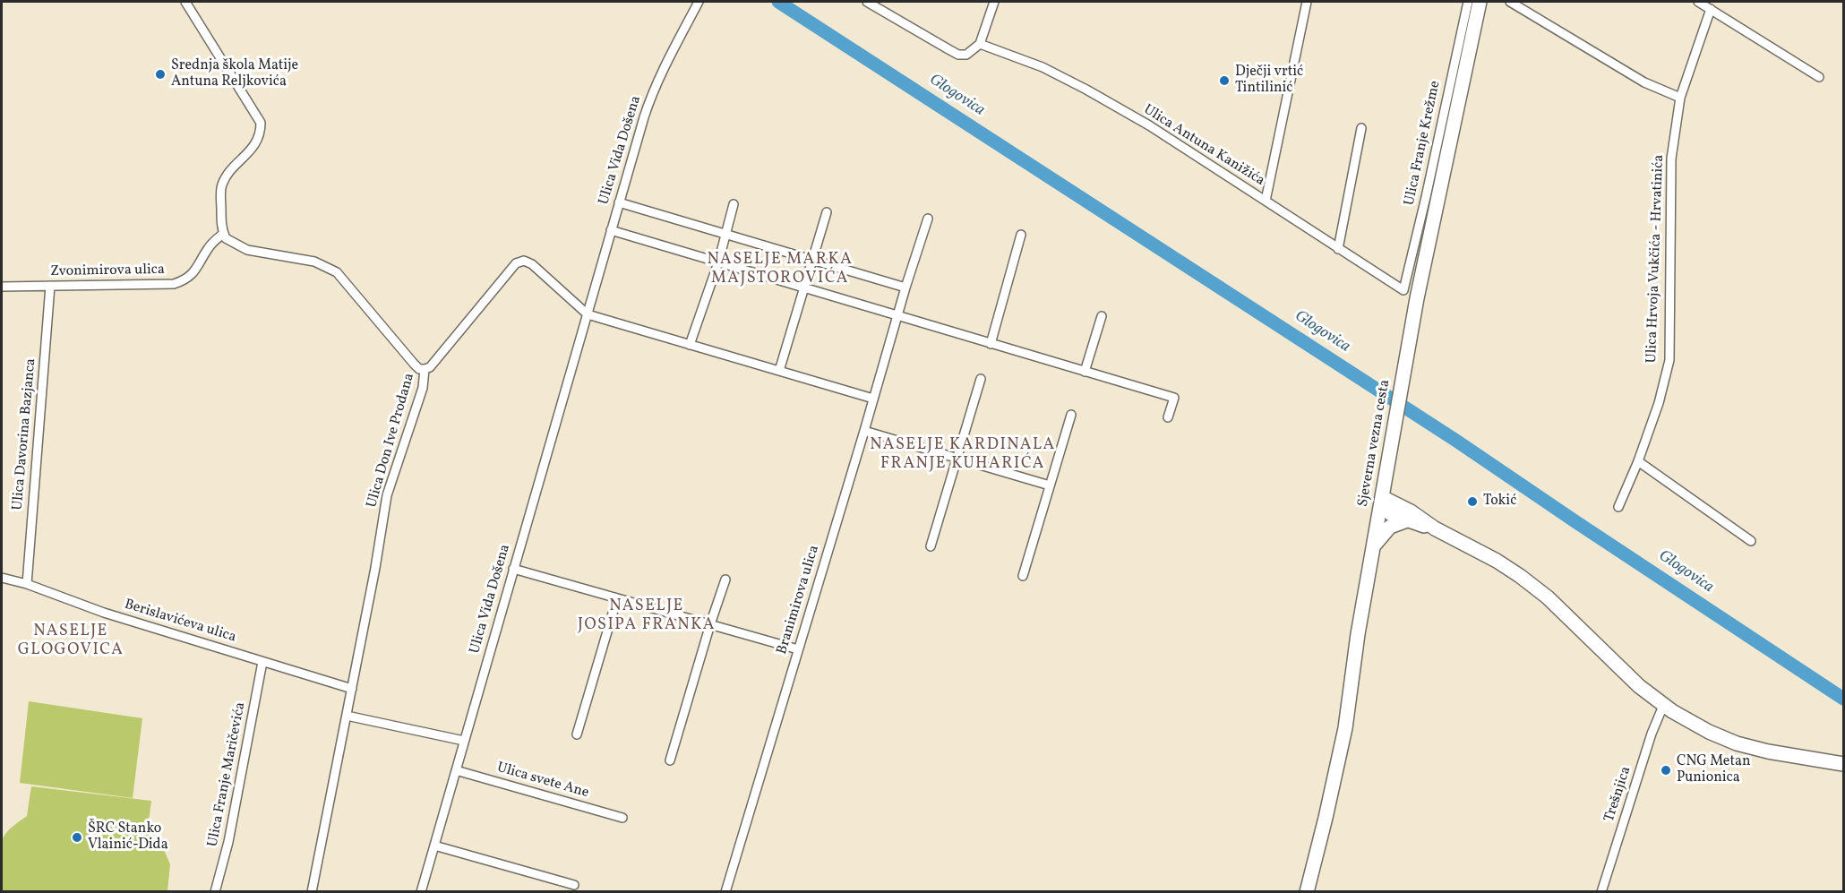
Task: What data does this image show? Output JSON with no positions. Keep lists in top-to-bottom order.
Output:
{
  "streets": {
    "main road": ["Sjeverna vezna cesta"],
    "street": [
      "Ulica Franje Krežme",
      "Ulica Antuna Kanižića",
      "Ulica Vida Došena",
      "Ulica Hrvoja Vukčića - Hrvatinića",
      "Zvonimirova ulica",
      "Ulica Davorina Bazjanca",
      "Ulica Don Ive Prodana",
      "Branimirova ulica",
      "Berislavićeva ulica",
      "Ulica Franje Maričevića",
      "Ulica svete Ane",
      "Trešnjica"
    ]
  },
  "crossings": [
    ["Ulica Franje Krežme", "Ulica Antuna Kanižića"],
    ["Ulica Franje Krežme", "Sjeverna vezna cesta"],
    ["Ulica Vida Došena", "Ulica Don Ive Prodana"],
    ["Ulica Vida Došena", "Ulica svete Ane"],
    ["Zvonimirova ulica", "Ulica Davorina Bazjanca"],
    ["Ulica Davorina Bazjanca", "Berislavićeva ulica"],
    ["Ulica Don Ive Prodana", "Berislavićeva ulica"],
    ["Berislavićeva ulica", "Ulica Franje Maričevića"]
  ],
  "districts": [
    "NASELJE MARKA MAJSTOROVIĆA",
    "NASELJE KARDINALA FRANJE KUHARIĆA",
    "NASELJE JOSIPA FRANKA",
    "NASELJE GLOGOVICA"
  ],
  "water": ["Glogovica"],
  "places": [
    "Srednja škola Matije Antuna Reljkovića",
    "Dječji vrtić Tintilinić",
    "Tokić",
    "CNG Metan Punionica",
    "ŠRC Stanko Vlainić-Dida"
  ]
}
